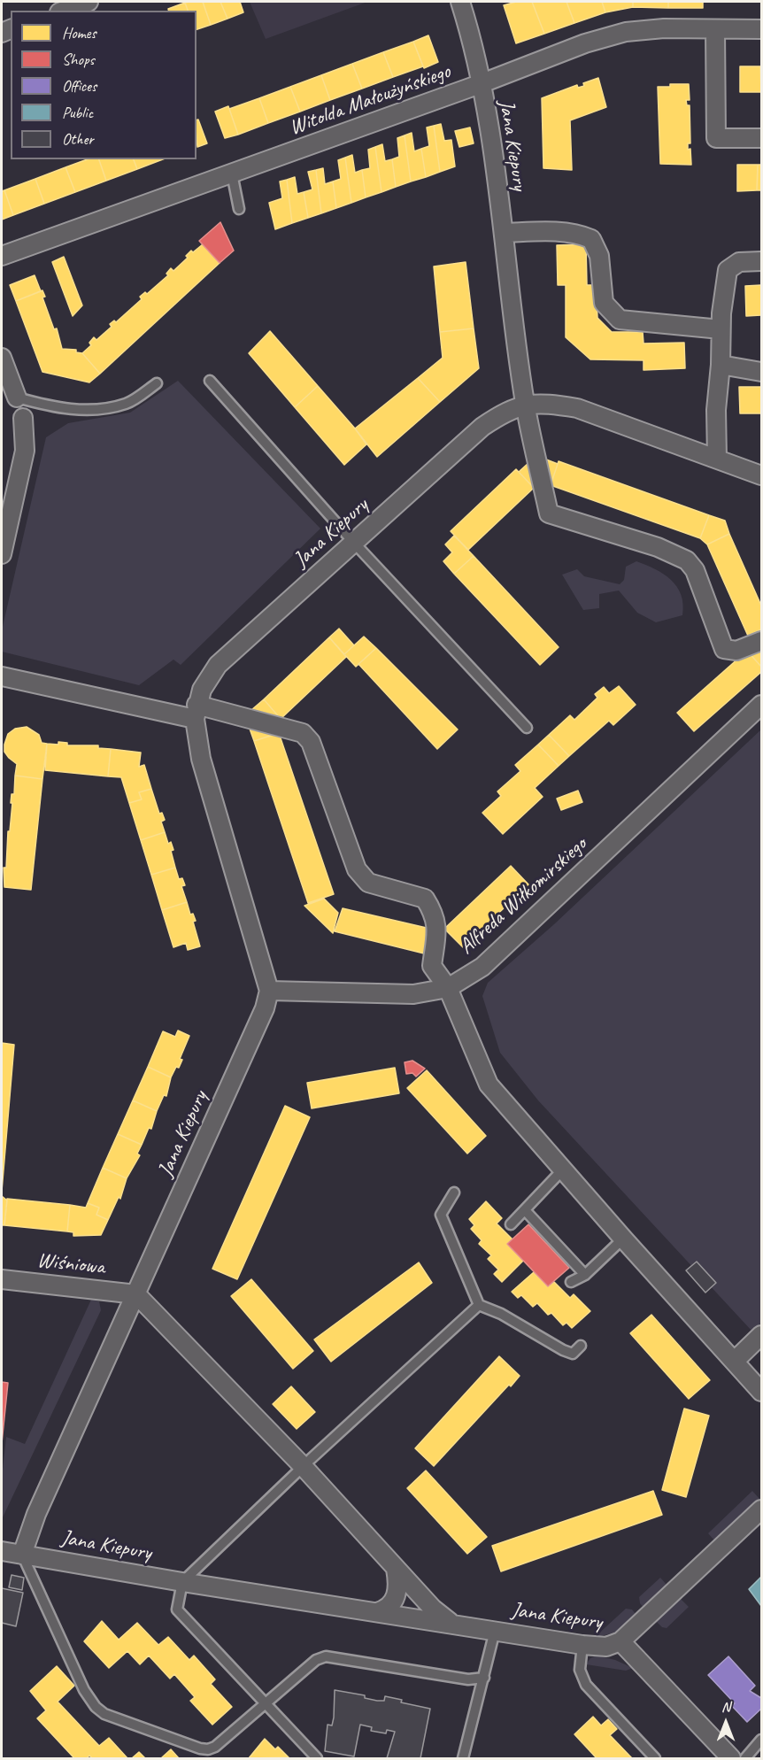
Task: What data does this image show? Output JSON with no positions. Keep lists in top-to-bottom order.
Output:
{
  "streets": {
    "street": [
      "Witolda Małcużyńskiego",
      "Jana Kiepury",
      "Alfreda Wiłkomirskiego",
      "Wiśniowa"
    ]
  },
  "crossings": [
    ["Witolda Małcużyńskiego", "Jana Kiepury"],
    ["Jana Kiepury", "Wiśniowa"]
  ],
  "legend": [
    "Homes",
    "Shops",
    "Offices",
    "Public",
    "Other"
  ],
  "north": "top"
}
